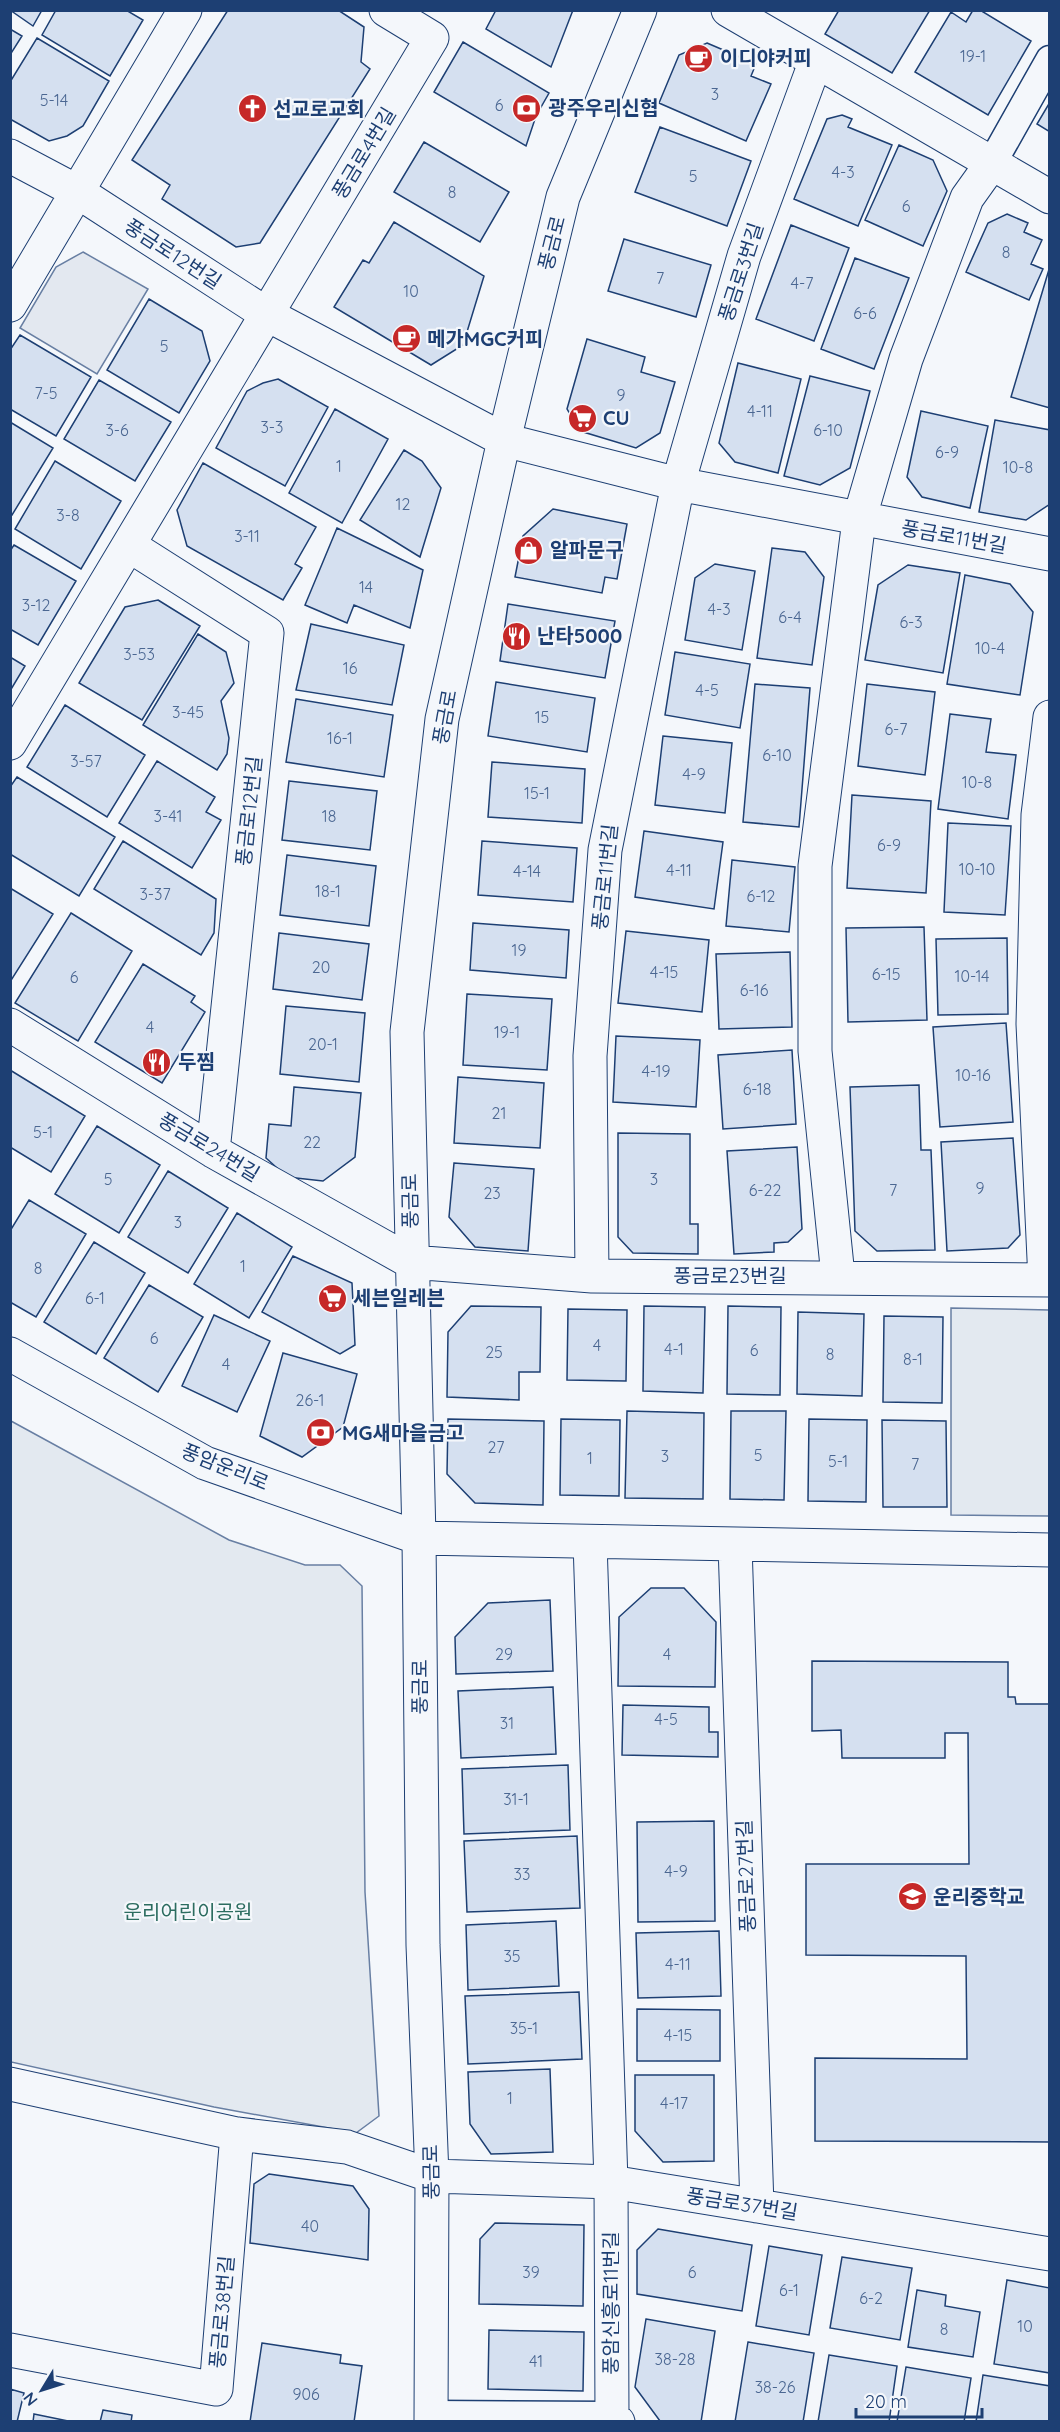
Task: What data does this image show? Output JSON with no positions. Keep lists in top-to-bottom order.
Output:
{
  "streets": {
    "street": [
      "풍금로4번길",
      "풍금로",
      "풍금로12번길",
      "풍금로3번길",
      "풍금로11번길",
      "풍금로24번길",
      "풍금로23번길",
      "풍암운리로",
      "풍금로27번길",
      "풍금로37번길",
      "풍암신흥로11번길",
      "풍금로38번길"
    ]
  },
  "crossings": [
    ["풍금로4번길", "풍금로12번길"],
    ["풍금로", "풍금로12번길"],
    ["풍금로", "풍금로11번길"],
    ["풍금로", "풍금로24번길"],
    ["풍금로", "풍금로23번길"],
    ["풍금로", "풍암운리로"],
    ["풍금로", "풍금로37번길"],
    ["풍금로12번길", "풍금로11번길"],
    ["풍금로12번길", "풍금로24번길"],
    ["풍금로3번길", "풍금로11번길"],
    ["풍금로11번길", "풍금로23번길"],
    ["풍금로24번길", "풍금로23번길"],
    ["풍금로27번길", "풍금로37번길"],
    ["풍금로37번길", "풍암신흥로11번길"]
  ],
  "parks": ["운리어린이공원"],
  "places": {
    "cafe": ["이디야커피", "메가MGC커피"],
    "bank": ["광주우리신협", "MG새마을금고"],
    "church": ["선교로교회"],
    "supermarket": ["CU", "세븐일레븐"],
    "shop": ["알파문구"],
    "restaurant": ["난타5000", "두찜"],
    "school or university": ["운리중학교"]
  },
  "house_numbers": [
    "19-1",
    "3",
    "5-14",
    "6",
    "4-3",
    "5",
    "8",
    "6",
    "8",
    "7",
    "4-7",
    "10",
    "6-6",
    "5",
    "7-5",
    "9",
    "4-11",
    "3-3",
    "3-6",
    "6-10",
    "6-9",
    "1",
    "10-8",
    "12",
    "3-8",
    "3-11",
    "14",
    "3-12",
    "4-3",
    "6-4",
    "6-3",
    "10-4",
    "3-53",
    "16",
    "4-5",
    "3-45",
    "15",
    "6-7",
    "16-1",
    "6-10",
    "3-57",
    "4-9",
    "10-8",
    "15-1",
    "3-41",
    "18",
    "6-9",
    "10-10",
    "4-11",
    "4-14",
    "18-1",
    "3-37",
    "6-12",
    "19",
    "20",
    "4-15",
    "6-15",
    "10-14",
    "6",
    "6-16",
    "4",
    "19-1",
    "20-1",
    "4-19",
    "10-16",
    "6-18",
    "21",
    "5-1",
    "22",
    "5",
    "3",
    "9",
    "6-22",
    "7",
    "23",
    "3",
    "1",
    "8",
    "6-1",
    "6",
    "4",
    "4-1",
    "6",
    "25",
    "8",
    "8-1",
    "4",
    "26-1",
    "27",
    "5",
    "3",
    "1",
    "5-1",
    "7",
    "29",
    "4",
    "4-5",
    "31",
    "31-1",
    "4-9",
    "33",
    "35",
    "4-11",
    "35-1",
    "4-15",
    "1",
    "4-17",
    "40",
    "39",
    "6",
    "6-1",
    "6-2",
    "10",
    "8",
    "38-28",
    "41",
    "38-26",
    "906"
  ],
  "scale_bar": "20 m",
  "north": "bottom left"
}
